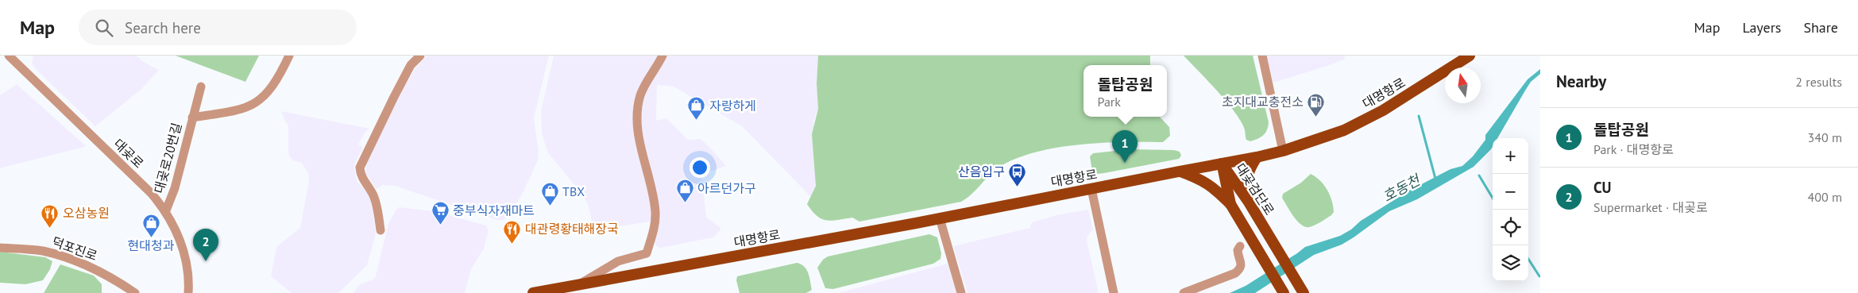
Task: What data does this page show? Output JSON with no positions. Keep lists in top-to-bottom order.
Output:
{
  "streets": {
    "main road": ["대명항로", "대곶검단로"],
    "street": ["대곶로", "대곶로20번길", "덕포진로"]
  },
  "crossings": [
    ["대명항로", "대곶검단로"],
    ["대곶로", "대곶로20번길"]
  ],
  "water": ["호동천"],
  "places": {
    "fuel station": ["초지대교충전소"],
    "shop": [
      "자랑하게",
      "아르던가구",
      "TBX",
      "현대청과"
    ],
    "bus stop": ["산음입구"],
    "supermarket": ["중부식자재마트"],
    "restaurant": ["오삼농원", "대관령황태해장국"]
  },
  "north": "top",
  "page": {
    "header": "Map",
    "search": "Search here",
    "nav": ["Map", "Layers", "Share"],
    "heading": ["Nearby", "2 results"],
    "popup": ["돌탑공원", "Park"],
    "list": [
      {
        "mark": "1",
        "name": "돌탑공원",
        "note": "Park · 대명항로",
        "value": "340 m"
      },
      {
        "mark": "2",
        "name": "CU",
        "note": "Supermarket · 대곶로",
        "value": "400 m"
      }
    ],
    "pins": ["1", "2"],
    "map_buttons": ["+", "−"]
  }
}
